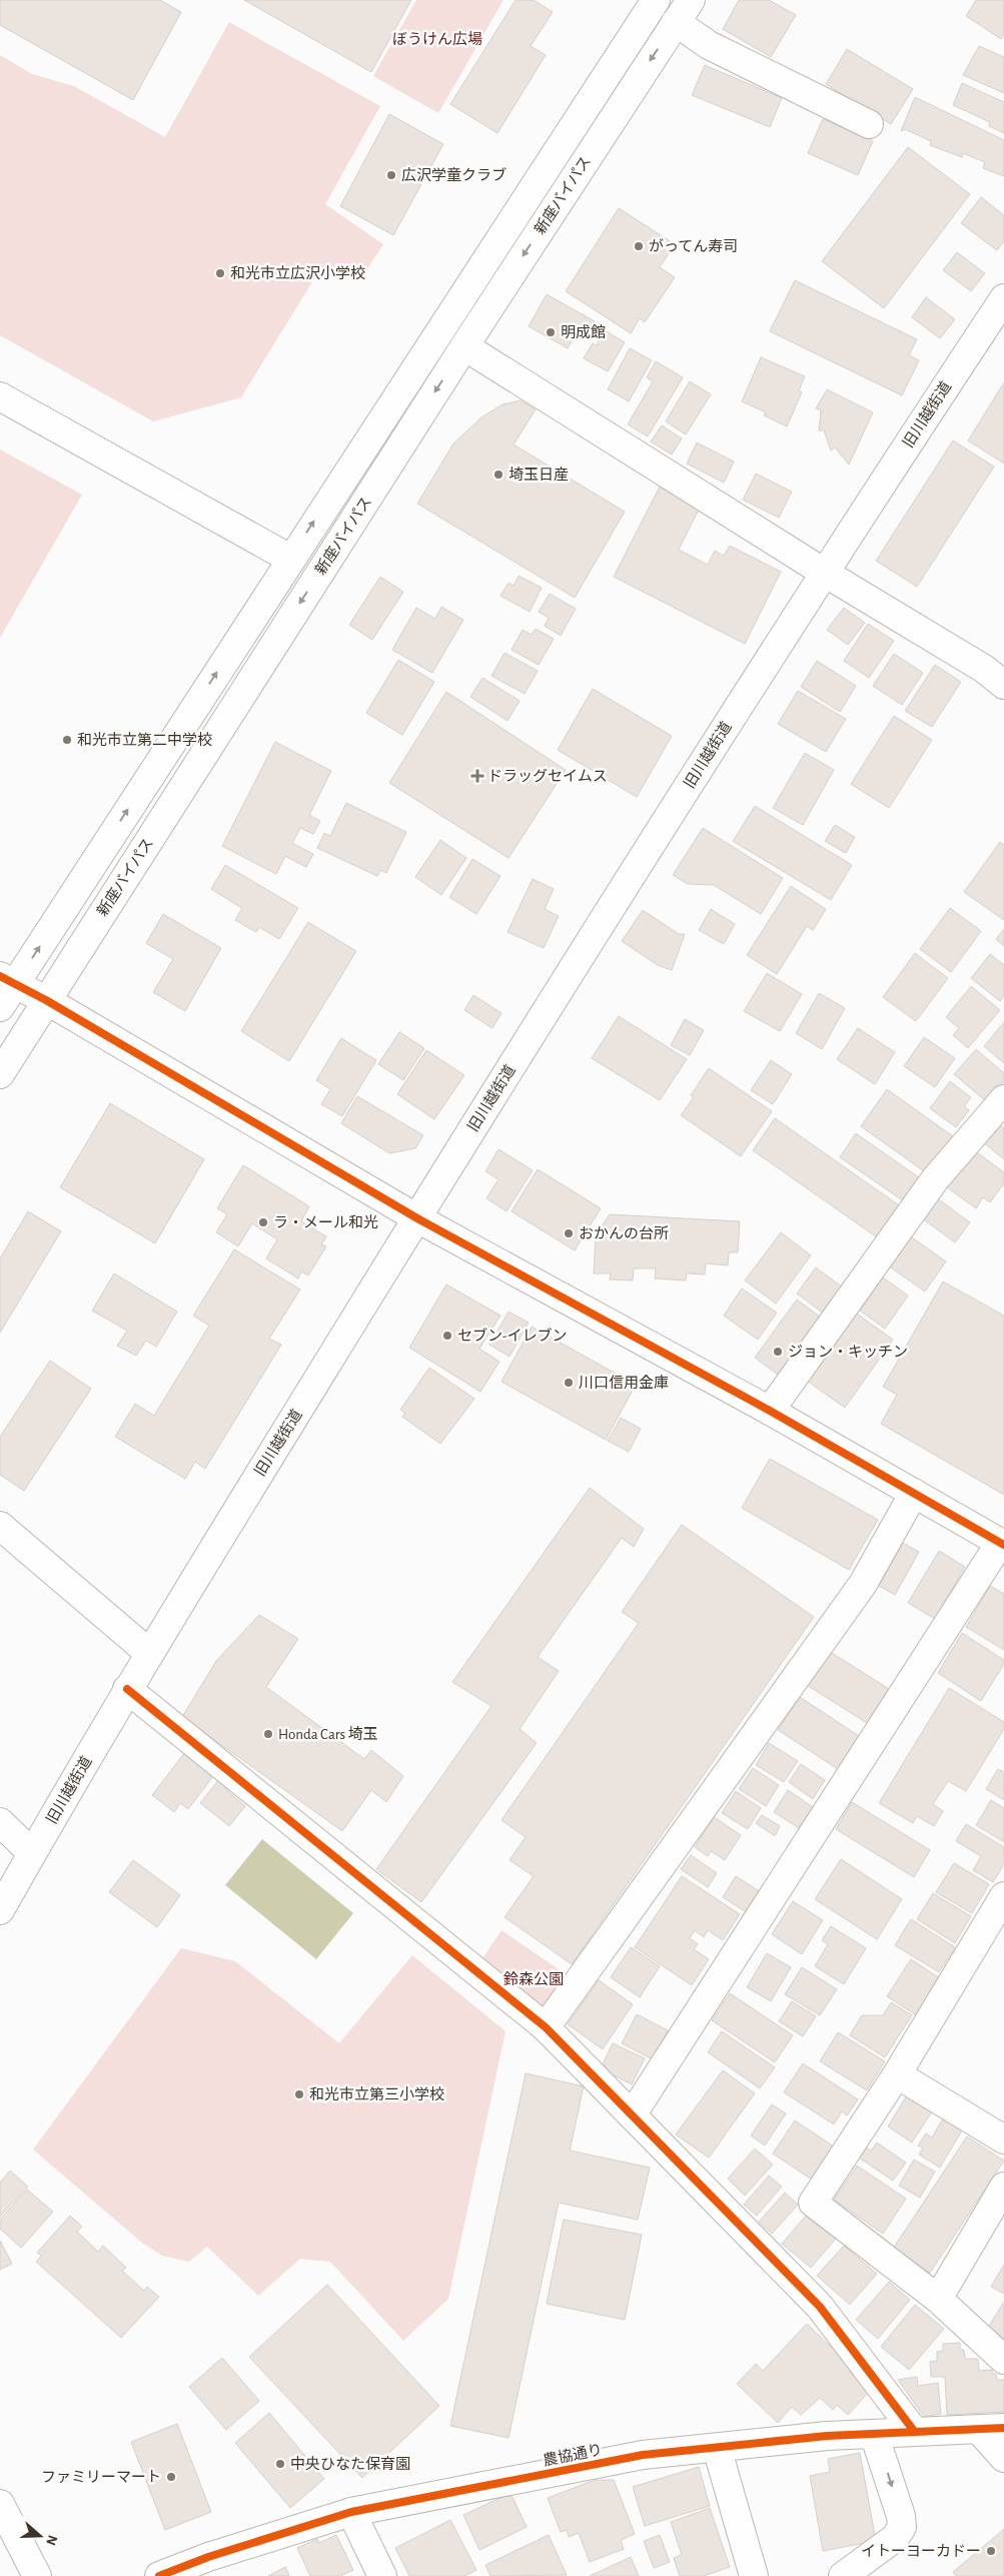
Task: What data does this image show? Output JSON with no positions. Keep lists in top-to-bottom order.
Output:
{
  "streets": {
    "main road": ["新座バイパス", "旧川越街道", "農協通り"]
  },
  "parks": ["ぼうけん広場", "鈴森公園"],
  "places": {
    "other": [
      "広沢学童クラブ",
      "がってん寿司",
      "和光市立広沢小学校",
      "明成館",
      "埼玉日産",
      "和光市立第二中学校",
      "ラ・メール和光",
      "おかんの台所",
      "セブン-イレブン",
      "ジョン・キッチン",
      "川口信用金庫",
      "Honda Cars 埼玉",
      "和光市立第三小学校",
      "中央ひなた保育園",
      "ファミリーマート",
      "イトーヨーカドー"
    ],
    "health": ["ドラッグセイムス"]
  },
  "north": "right"
}
